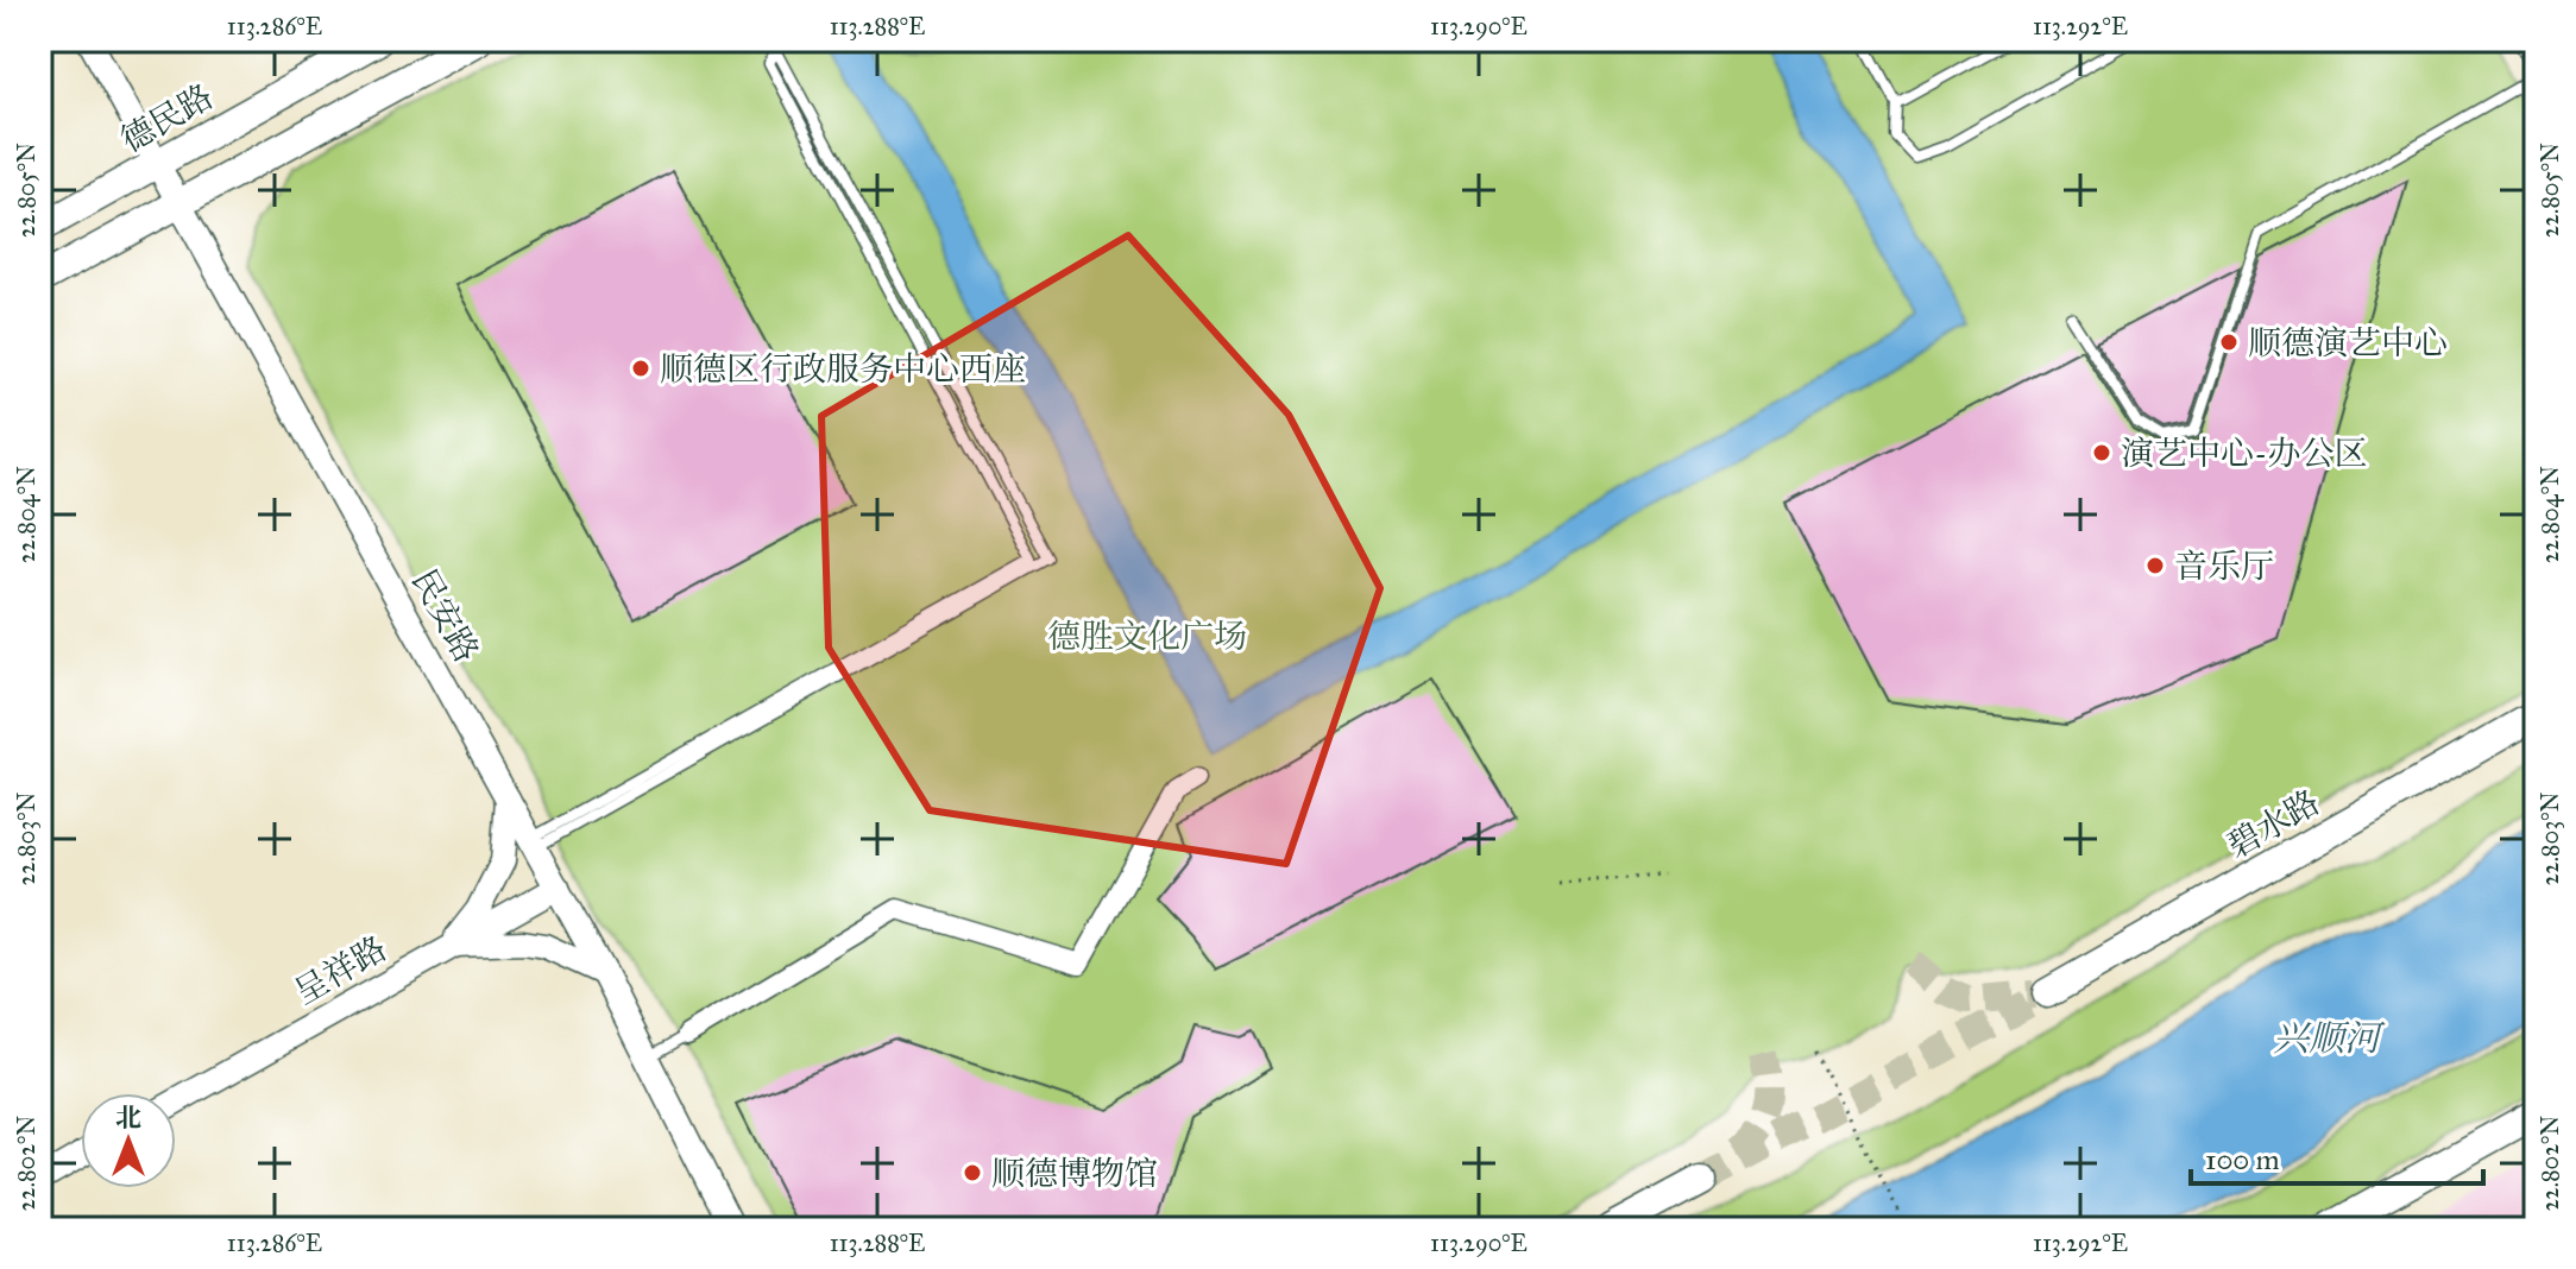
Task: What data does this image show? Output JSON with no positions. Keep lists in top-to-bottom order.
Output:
{
  "streets": {
    "main road": ["德民路", "碧水路"],
    "street": ["民安路", "呈祥路"]
  },
  "crossings": [
    ["德民路", "民安路"],
    ["民安路", "呈祥路"]
  ],
  "water": ["兴顺河"],
  "parks": ["德胜文化广场"],
  "places": [
    "顺德演艺中心",
    "顺德区行政服务中心西座",
    "演艺中心-办公区",
    "音乐厅",
    "顺德博物馆"
  ],
  "scale_bar": "100 m",
  "north": "top",
  "coordinates": [
    "113.286°E",
    "113.288°E",
    "113.290°E",
    "113.292°E",
    "22.805°N",
    "22.804°N",
    "22.803°N",
    "22.802°N"
  ]
}
